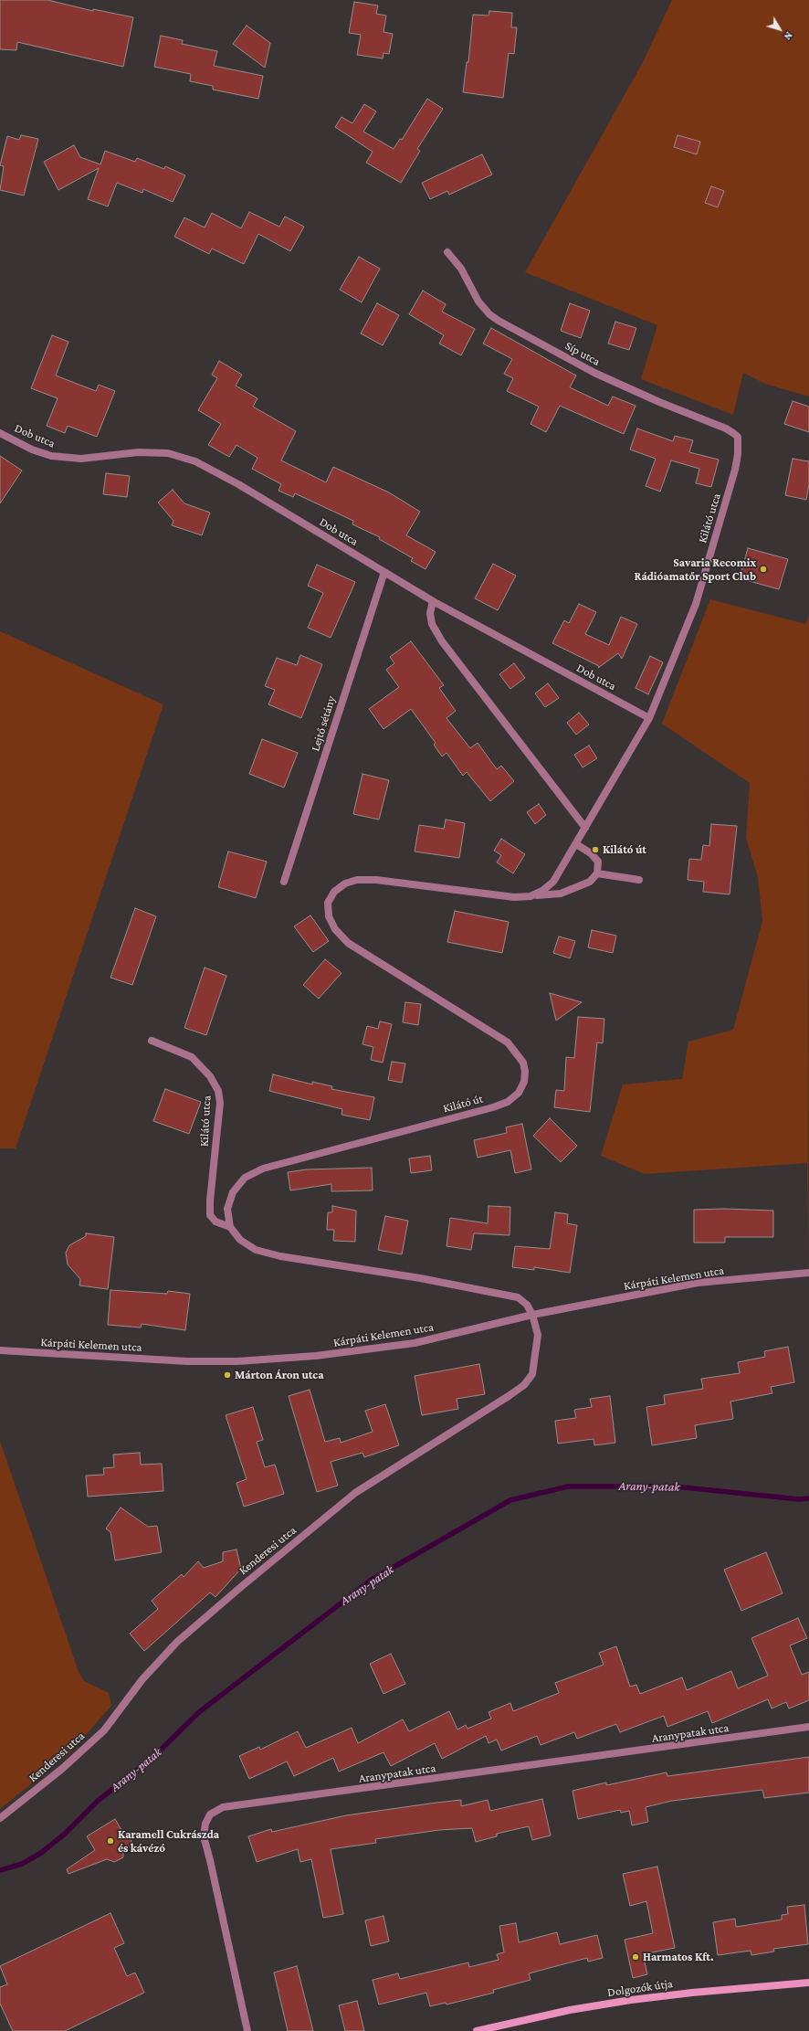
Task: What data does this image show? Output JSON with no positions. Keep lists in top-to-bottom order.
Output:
{
  "streets": {
    "main road": ["Dolgozók útja"],
    "street": [
      "Síp utca",
      "Dob utca",
      "Kilátó utca",
      "Lejtő sétány",
      "Kilátó út",
      "Kárpáti Kelemen utca",
      "Kenderesi utca",
      "Aranypatak utca"
    ]
  },
  "crossings": [
    ["Síp utca", "Kilátó utca"],
    ["Dob utca", "Lejtő sétány"],
    ["Dob utca", "Kilátó út"],
    ["Kilátó utca", "Kilátó út"],
    ["Kárpáti Kelemen utca", "Kenderesi utca"]
  ],
  "water": ["Arany-patak"],
  "places": [
    "Savaria Recomix Rádióamatőr Sport Club",
    "Kilátó út",
    "Márton Áron utca",
    "Karamell Cukrászda és kávézó",
    "Harmatos Kft."
  ],
  "north": "bottom right"
}
